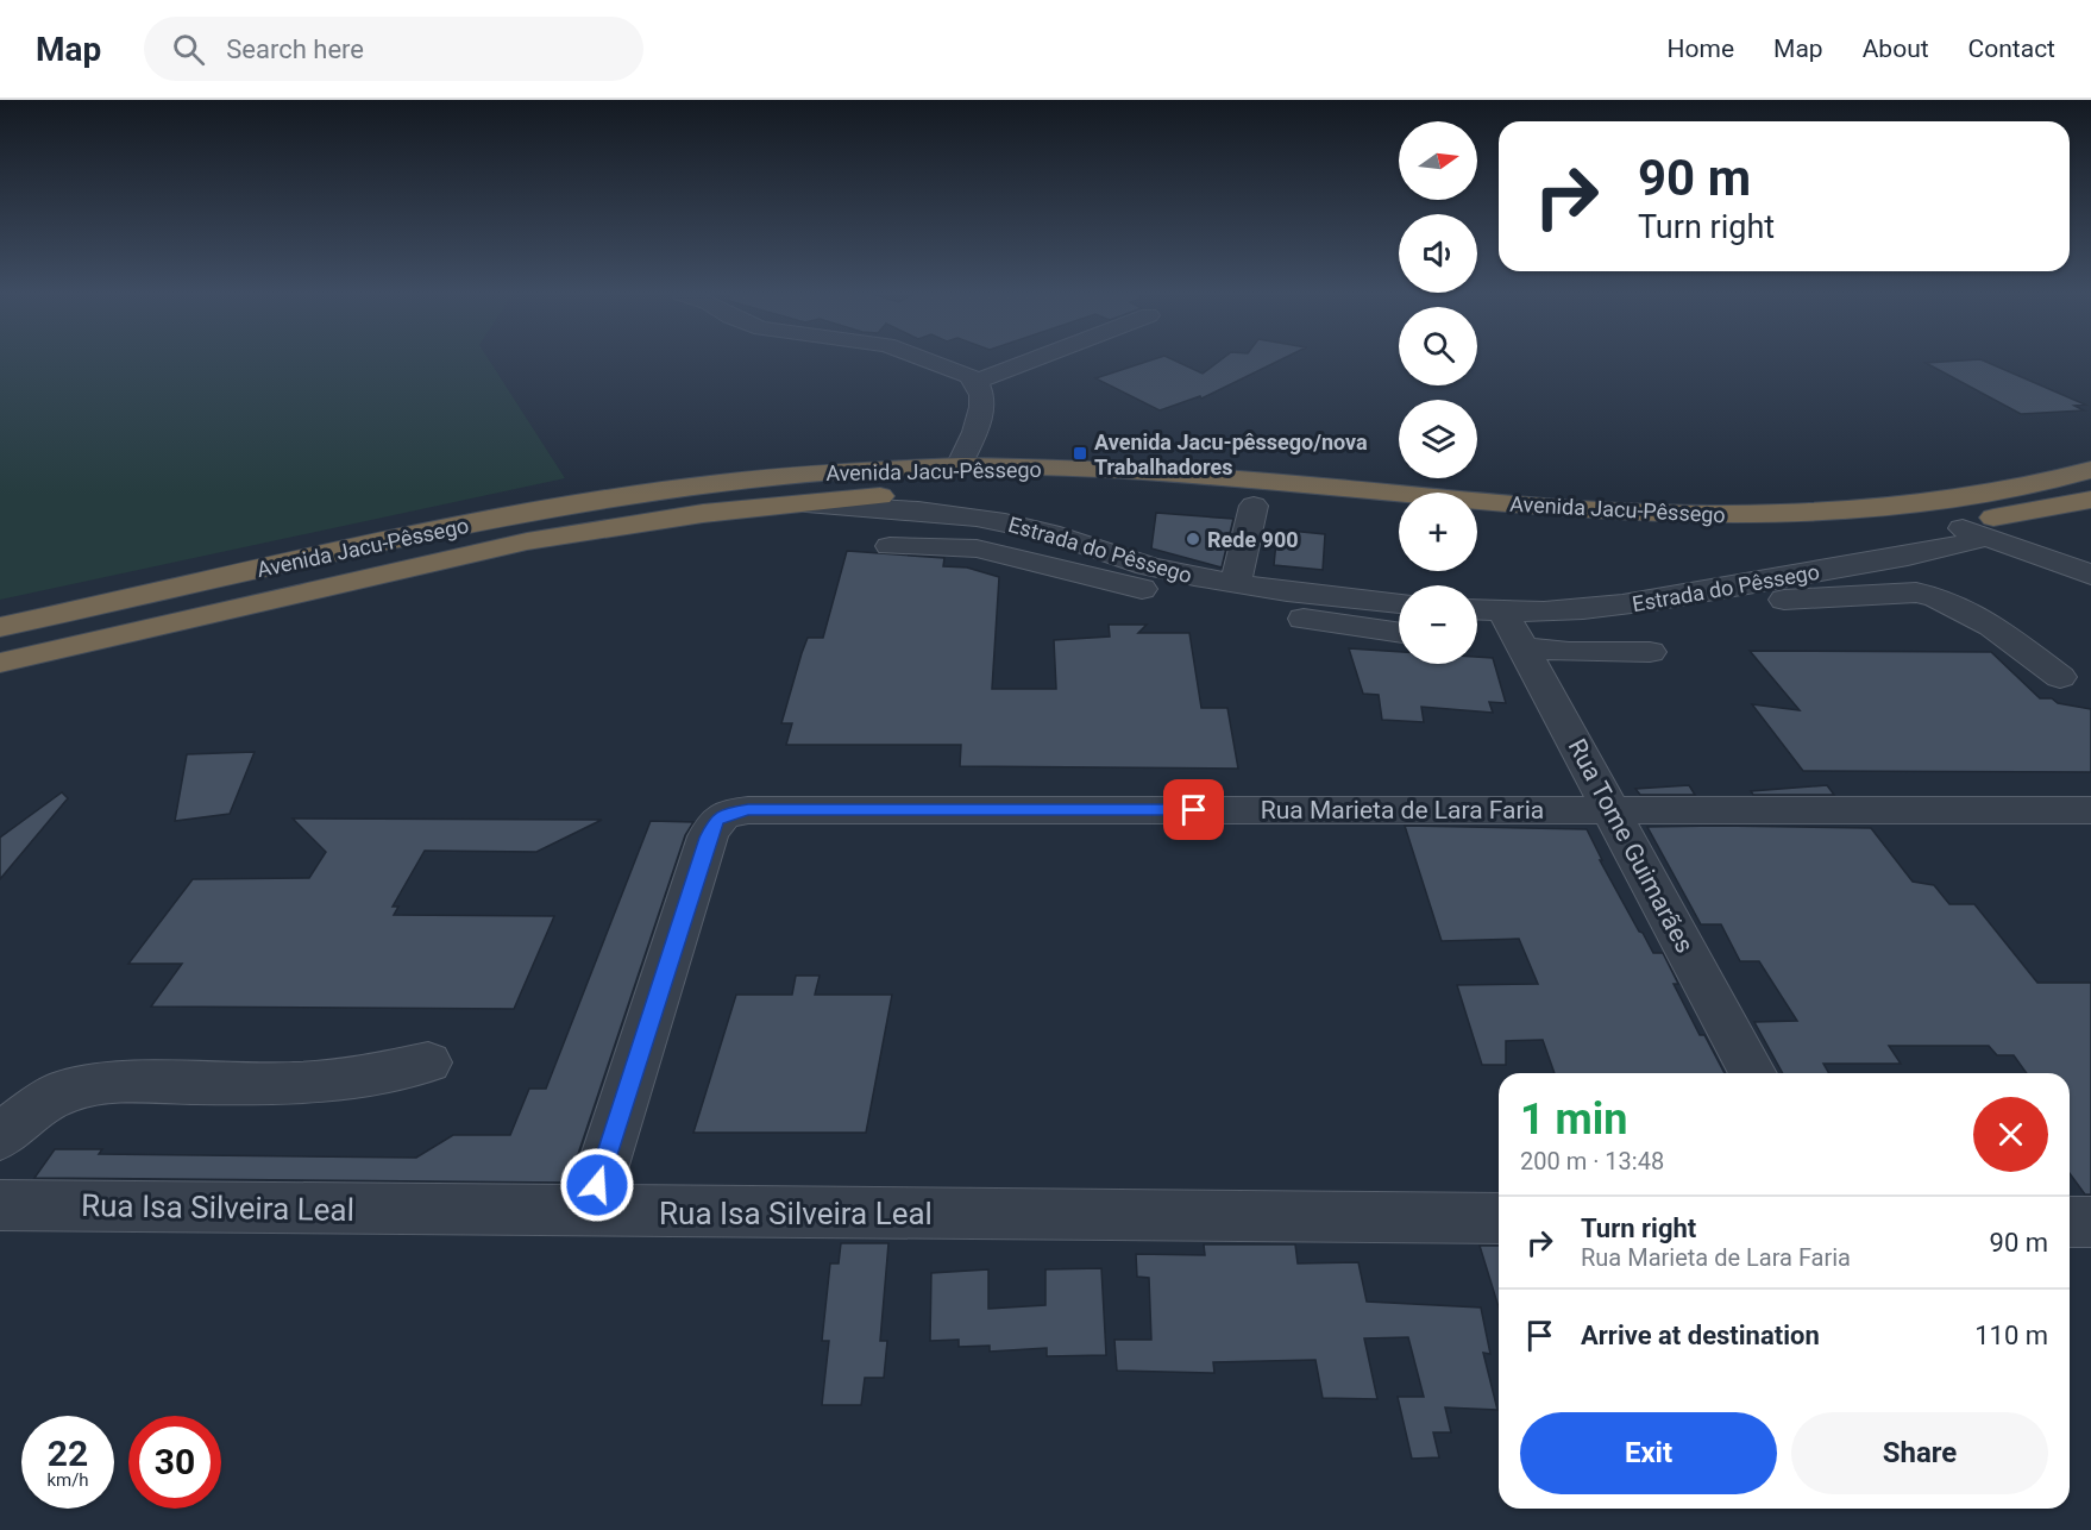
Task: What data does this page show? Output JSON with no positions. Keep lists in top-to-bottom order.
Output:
{
  "streets": {
    "highway": ["Avenida Jacu-Pêssego"],
    "street": [
      "Estrada do Pêssego",
      "Rua Marieta de Lara Faria",
      "Rua Tome Guimarães",
      "Rua Isa Silveira Leal"
    ]
  },
  "crossings": [
    ["Avenida Jacu-Pêssego", "Estrada do Pêssego"],
    ["Estrada do Pêssego", "Rua Tome Guimarães"],
    ["Rua Marieta de Lara Faria", "Rua Tome Guimarães"],
    ["Rua Marieta de Lara Faria", "Rua Isa Silveira Leal"]
  ],
  "places": {
    "transit": ["Avenida Jacu-pêssego/nova Trabalhadores"],
    "other": ["Rede 900"]
  },
  "north": "right",
  "page": {
    "header": "Map",
    "search": "Search here",
    "nav": [
      "Home",
      "Map",
      "About",
      "Contact"
    ],
    "map_buttons": ["+", "−"],
    "turn": ["90 m", "Turn right"],
    "heading": ["1 min", "200 m · 13:48"],
    "list": [
      {
        "name": "Turn right",
        "note": "Rua Marieta de Lara Faria",
        "value": "90 m"
      },
      {
        "name": "Arrive at destination",
        "value": "110 m"
      }
    ],
    "buttons": ["Exit", "Share"],
    "speed": "22 km/h",
    "limit": "30"
  }
}
